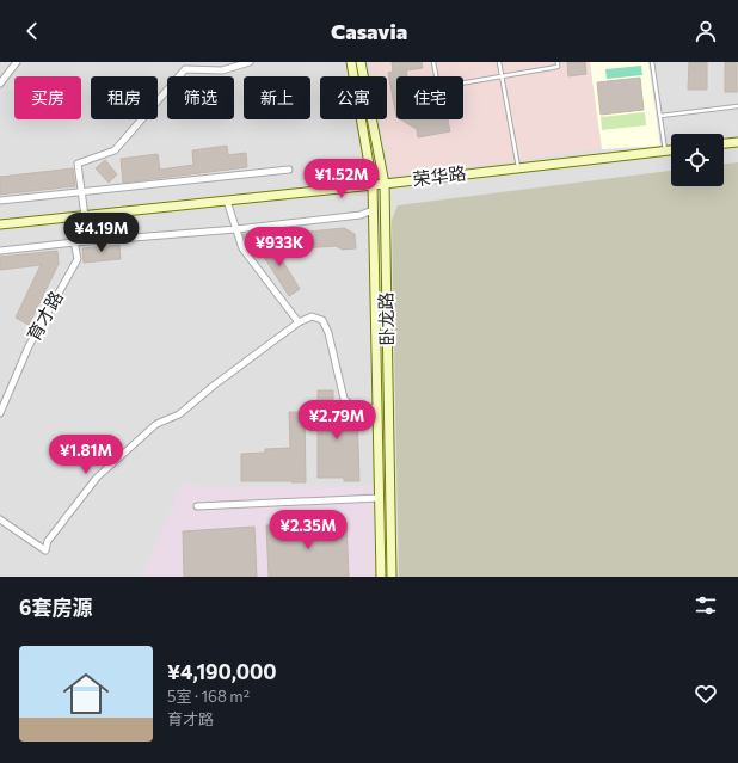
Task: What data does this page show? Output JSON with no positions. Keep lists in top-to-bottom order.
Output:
{
  "streets": {
    "main road": ["荣华路", "卧龙路"],
    "street": ["育才路"]
  },
  "crossings": [
    ["荣华路", "育才路"],
    ["荣华路", "卧龙路"]
  ],
  "page": {
    "header": "Casavia",
    "chip": [
      "买房",
      "租房",
      "筛选",
      "新上",
      "公寓",
      "住宅"
    ],
    "price": [
      "¥1.52M",
      "¥4.19M",
      "¥933K",
      "¥2.79M",
      "¥1.81M",
      "¥2.35M"
    ],
    "heading": "6套房源",
    "list": [
      {
        "name": "¥4,190,000",
        "note": "5室 · 168 m² · 育才路"
      }
    ]
  }
}
